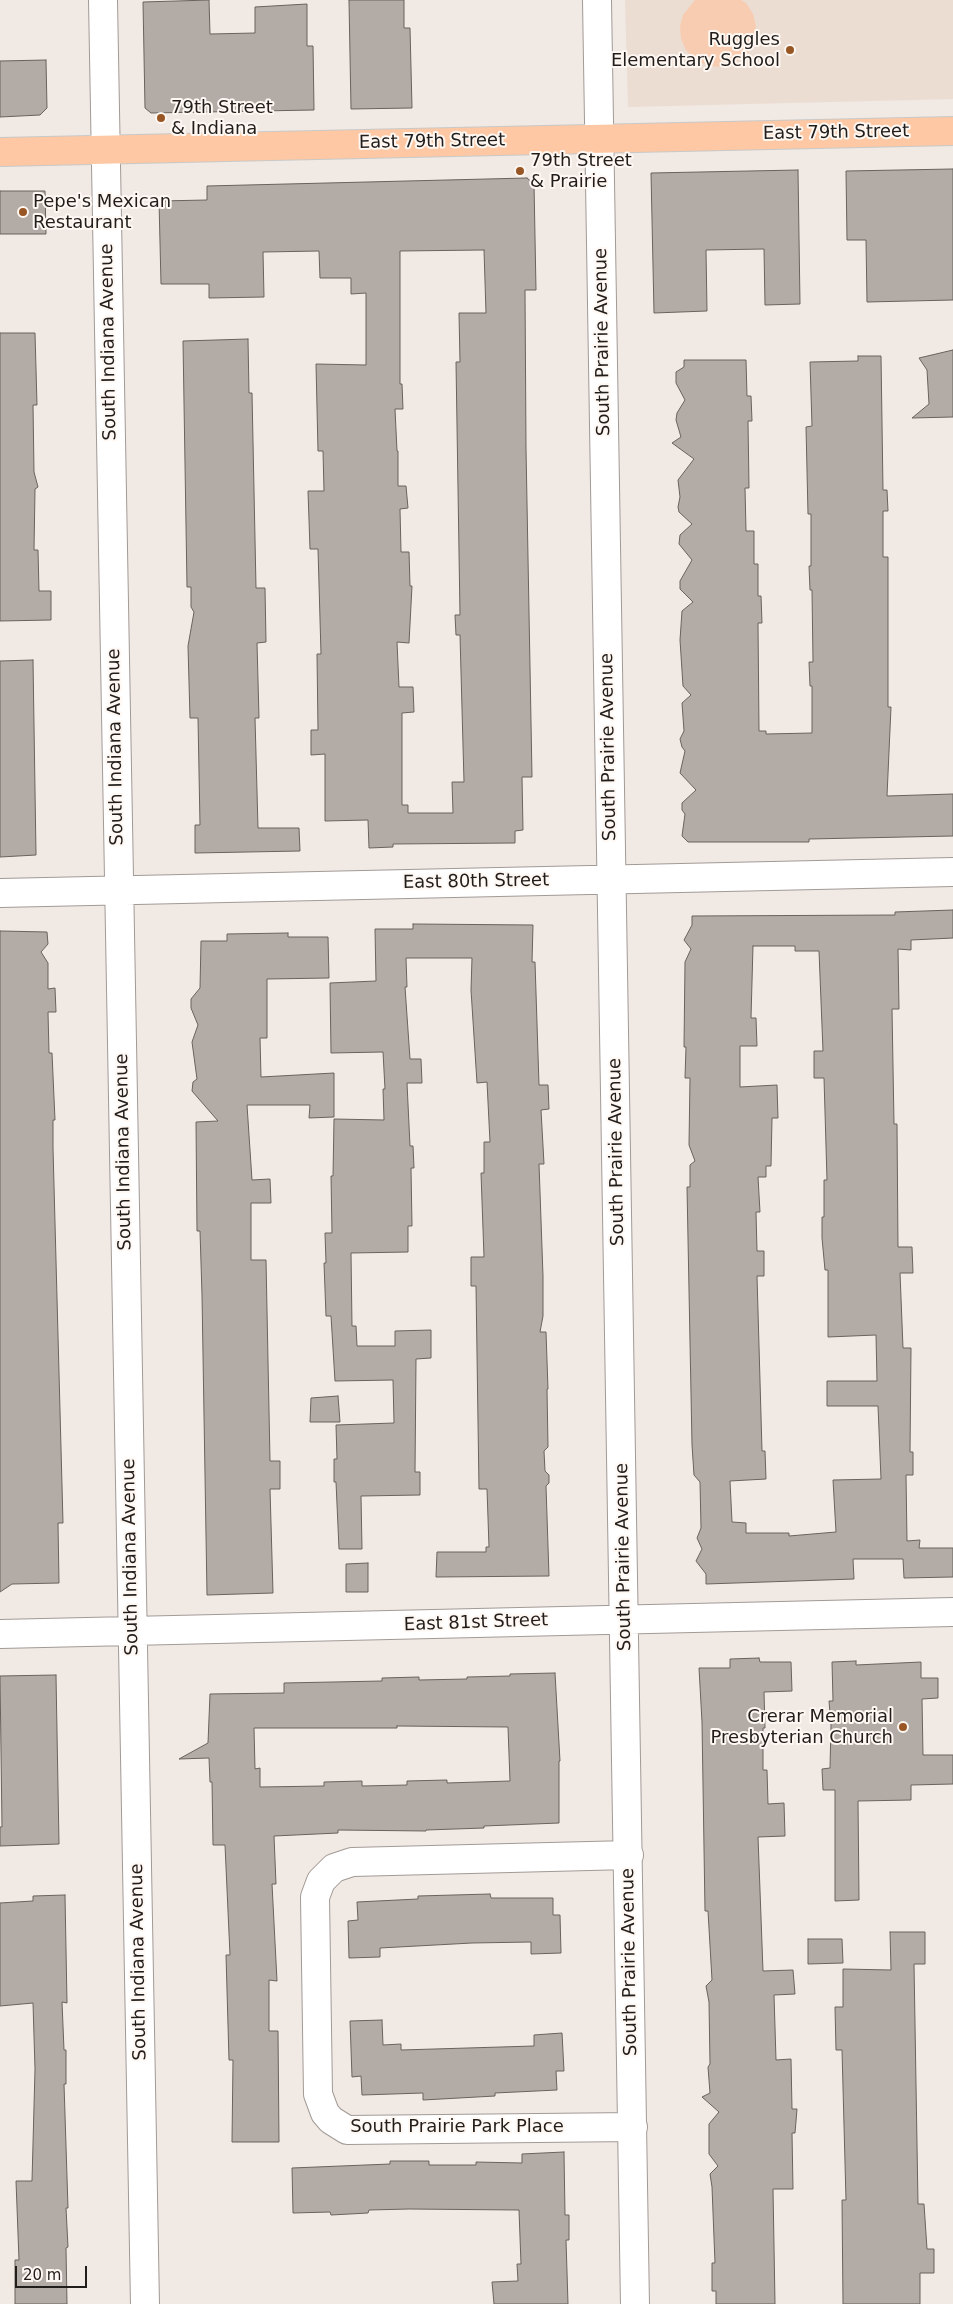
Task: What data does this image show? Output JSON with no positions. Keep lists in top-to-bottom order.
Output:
{
  "streets": {
    "main road": ["East 79th Street"],
    "street": [
      "South Indiana Avenue",
      "South Prairie Avenue",
      "East 80th Street",
      "East 81st Street",
      "South Prairie Park Place"
    ]
  },
  "crossings": [
    ["East 79th Street", "South Indiana Avenue"],
    ["East 79th Street", "South Prairie Avenue"],
    ["South Indiana Avenue", "East 80th Street"],
    ["South Indiana Avenue", "East 81st Street"],
    ["South Prairie Avenue", "East 80th Street"],
    ["South Prairie Avenue", "East 81st Street"],
    ["South Prairie Avenue", "South Prairie Park Place"]
  ],
  "places": [
    "Ruggles Elementary School",
    "79th Street & Indiana",
    "79th Street & Prairie",
    "Pepe's Mexican Restaurant",
    "Crerar Memorial Presbyterian Church"
  ],
  "scale_bar": "20 m"
}
